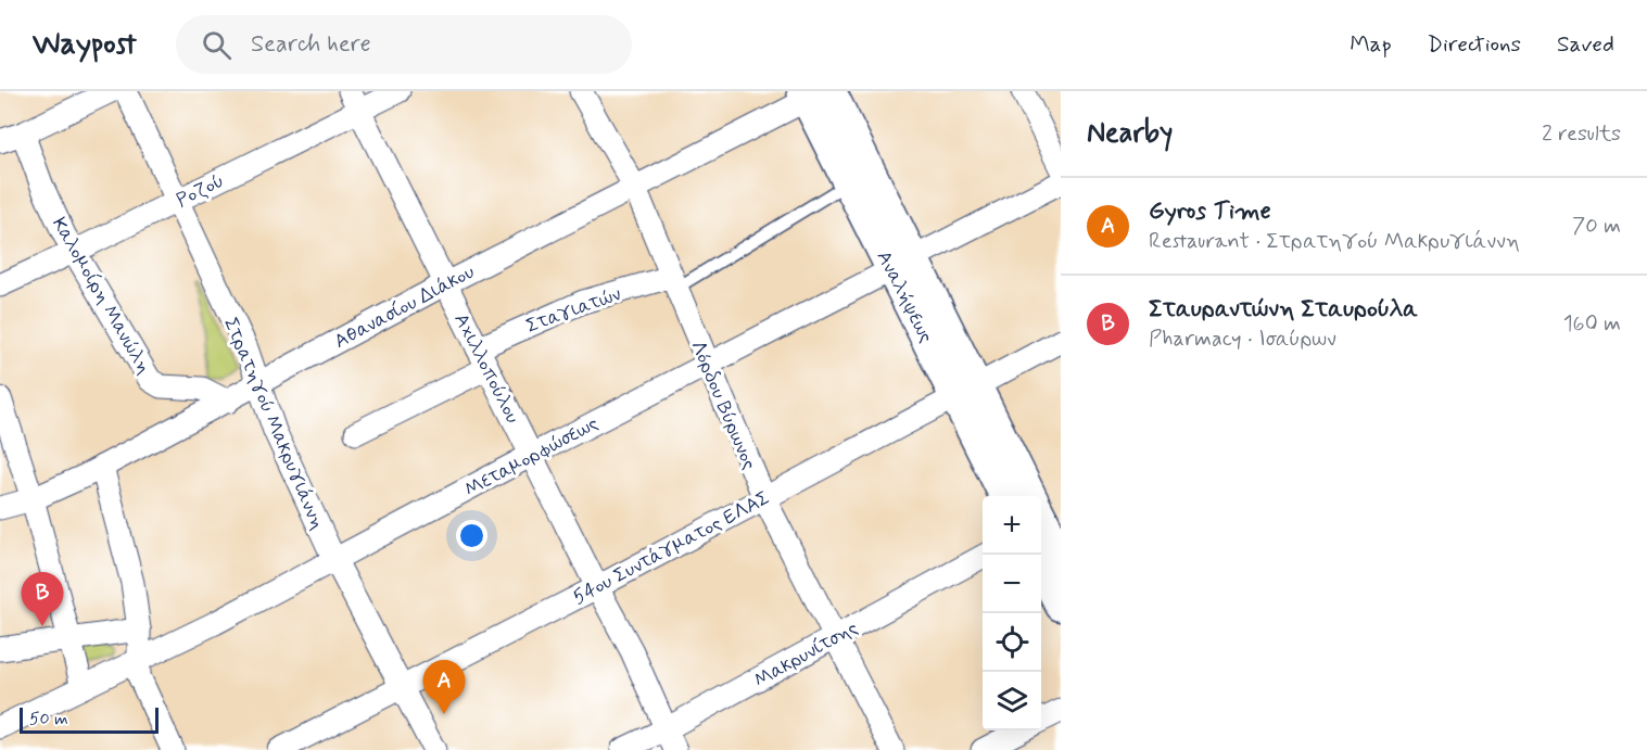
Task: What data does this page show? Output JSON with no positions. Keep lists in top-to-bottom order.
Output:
{
  "streets": {
    "main road": ["Αναλήψεως"],
    "street": [
      "Ροζού",
      "Καλομοίρη Μανώλη",
      "Αθανασίου Διάκου",
      "Σταγιατών",
      "Αχιλλοπούλου",
      "Λόρδου Βύρωνος",
      "Στρατηγού Μακρυγιάννη",
      "Μεταμορφώσεως",
      "54ου Συντάγματος ΕΛΑΣ",
      "Μακρυνίτσης"
    ]
  },
  "crossings": [
    ["Ροζού", "Καλομοίρη Μανώλη"],
    ["Ροζού", "Αχιλλοπούλου"],
    ["Ροζού", "Στρατηγού Μακρυγιάννη"],
    ["Καλομοίρη Μανώλη", "Αθανασίου Διάκου"],
    ["Αναλήψεως", "Αθανασίου Διάκου"],
    ["Αναλήψεως", "Σταγιατών"],
    ["Αναλήψεως", "Μεταμορφώσεως"],
    ["Αναλήψεως", "54ου Συντάγματος ΕΛΑΣ"],
    ["Αθανασίου Διάκου", "Αχιλλοπούλου"],
    ["Αθανασίου Διάκου", "Λόρδου Βύρωνος"],
    ["Αθανασίου Διάκου", "Στρατηγού Μακρυγιάννη"],
    ["Σταγιατών", "Αχιλλοπούλου"],
    ["Σταγιατών", "Λόρδου Βύρωνος"],
    ["Αχιλλοπούλου", "Μεταμορφώσεως"],
    ["Αχιλλοπούλου", "54ου Συντάγματος ΕΛΑΣ"],
    ["Αχιλλοπούλου", "Μακρυνίτσης"],
    ["Λόρδου Βύρωνος", "Μεταμορφώσεως"],
    ["Λόρδου Βύρωνος", "54ου Συντάγματος ΕΛΑΣ"],
    ["Λόρδου Βύρωνος", "Μακρυνίτσης"],
    ["Στρατηγού Μακρυγιάννη", "Μεταμορφώσεως"],
    ["Στρατηγού Μακρυγιάννη", "54ου Συντάγματος ΕΛΑΣ"]
  ],
  "scale_bar": "50 m",
  "page": {
    "header": "Waypost",
    "search": "Search here",
    "nav": ["Map", "Directions", "Saved"],
    "heading": ["Nearby", "2 results"],
    "list": [
      {
        "mark": "A",
        "name": "Gyros Time",
        "note": "Restaurant · Στρατηγού Μακρυγιάννη",
        "value": "70 m"
      },
      {
        "mark": "B",
        "name": "Σταυραντώνη Σταυρούλα",
        "note": "Pharmacy · Ισαύρων",
        "value": "160 m"
      }
    ],
    "map_buttons": ["+", "−"],
    "pins": ["B", "A"],
    "scale": "50 m"
  }
}
